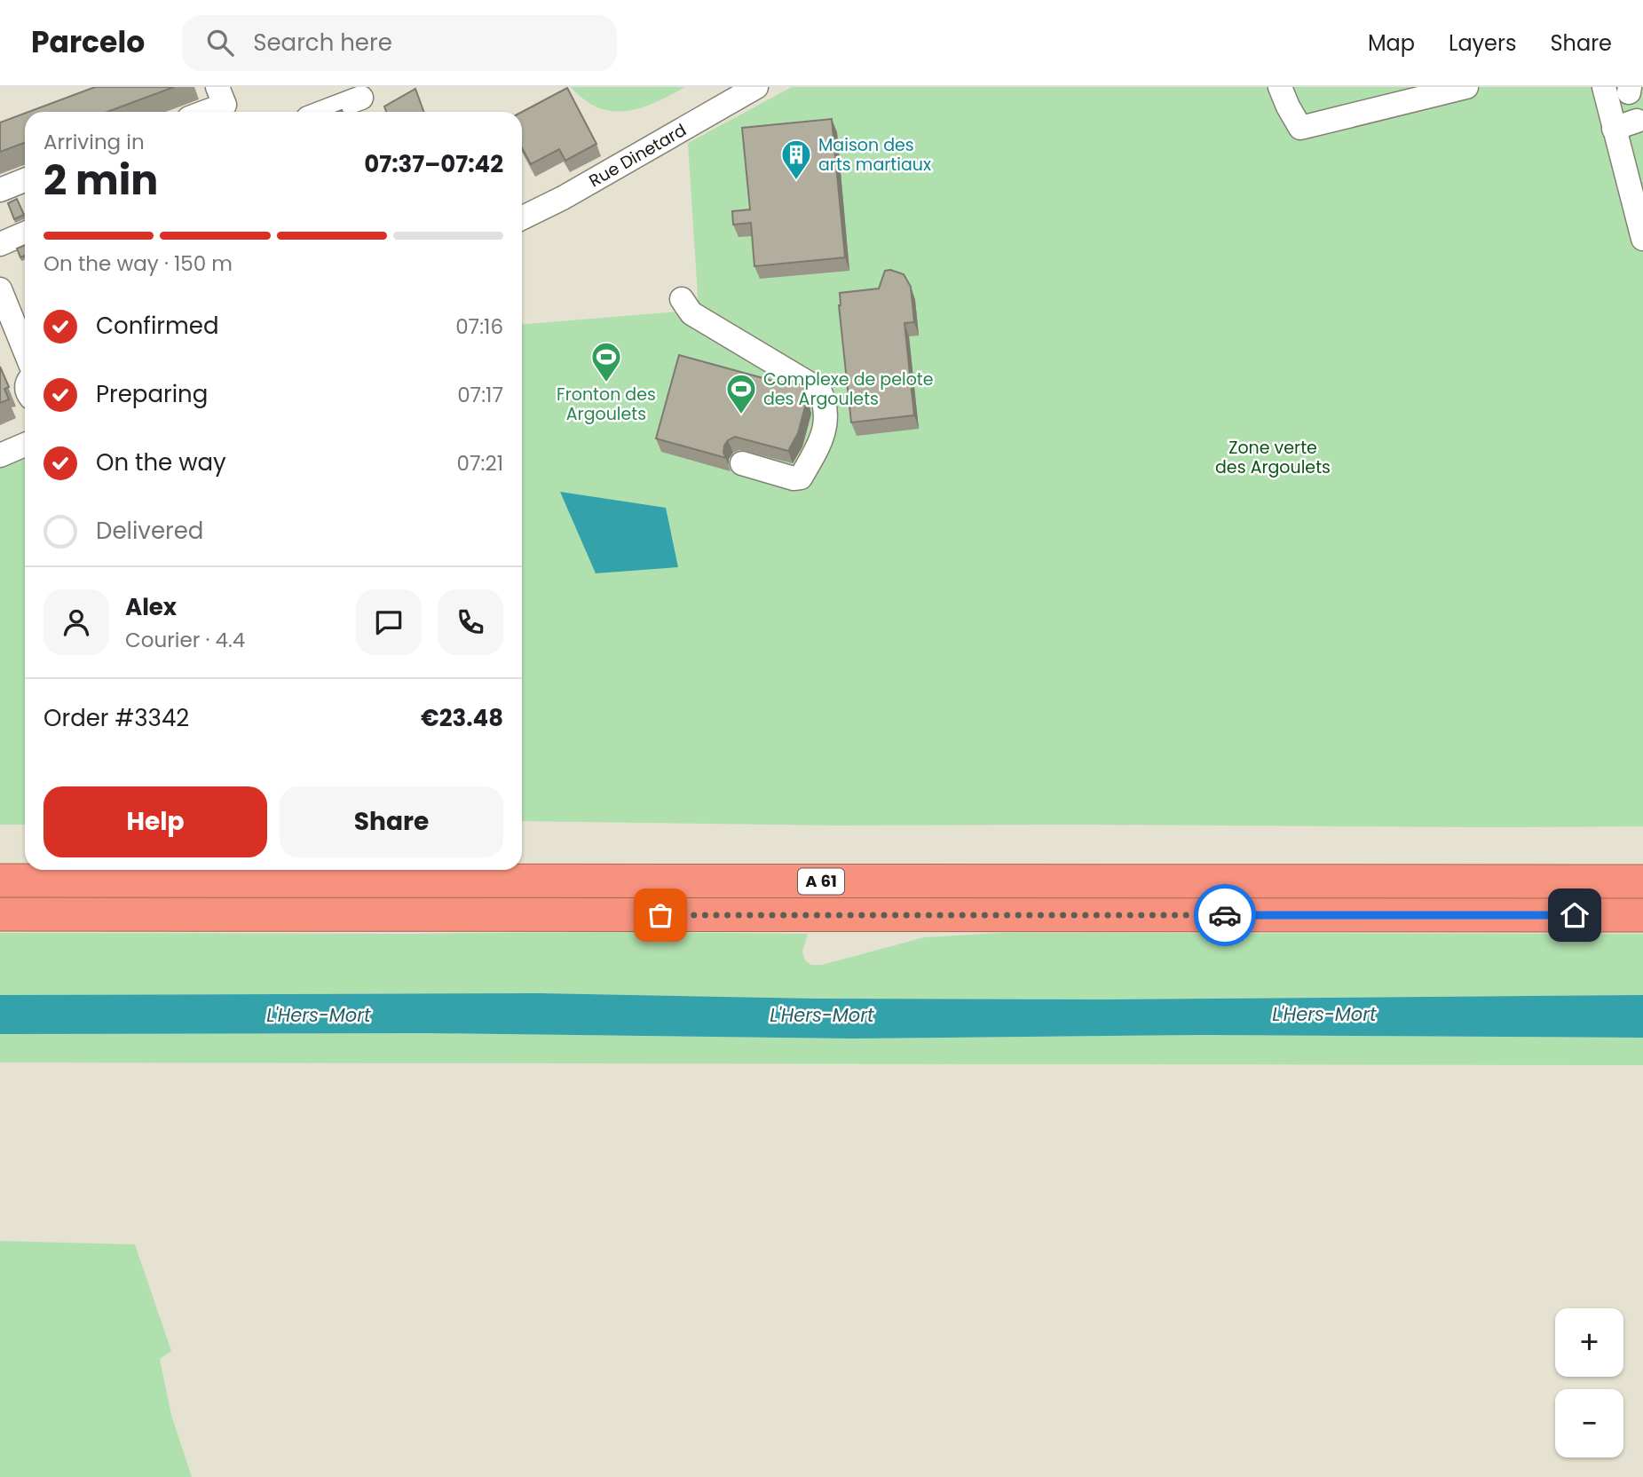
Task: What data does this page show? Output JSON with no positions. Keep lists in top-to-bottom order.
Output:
{
  "streets": {
    "highway": ["A 61"],
    "street": ["Rue Dinetard"]
  },
  "water": ["L'Hers-Mort"],
  "parks": ["Zone verte des Argoulets"],
  "places": {
    "building": ["Maison des arts martiaux"],
    "sports": ["Fronton des Argoulets", "Complexe de pelote des Argoulets"]
  },
  "page": {
    "header": "Parcelo",
    "search": "Search here",
    "nav": ["Map", "Layers", "Share"],
    "heading": ["2 min", "Arriving in", "07:37–07:42"],
    "panel": [
      "Alex",
      "Courier · 4.4",
      "Order #3342",
      "€23.48"
    ],
    "bar": "On the way · 150 m",
    "list": [
      ["Confirmed", "07:16"],
      ["Preparing", "07:17"],
      ["On the way", "07:21"],
      "Delivered"
    ],
    "buttons": ["Help", "Share"],
    "map_buttons": ["+", "−"]
  }
}
